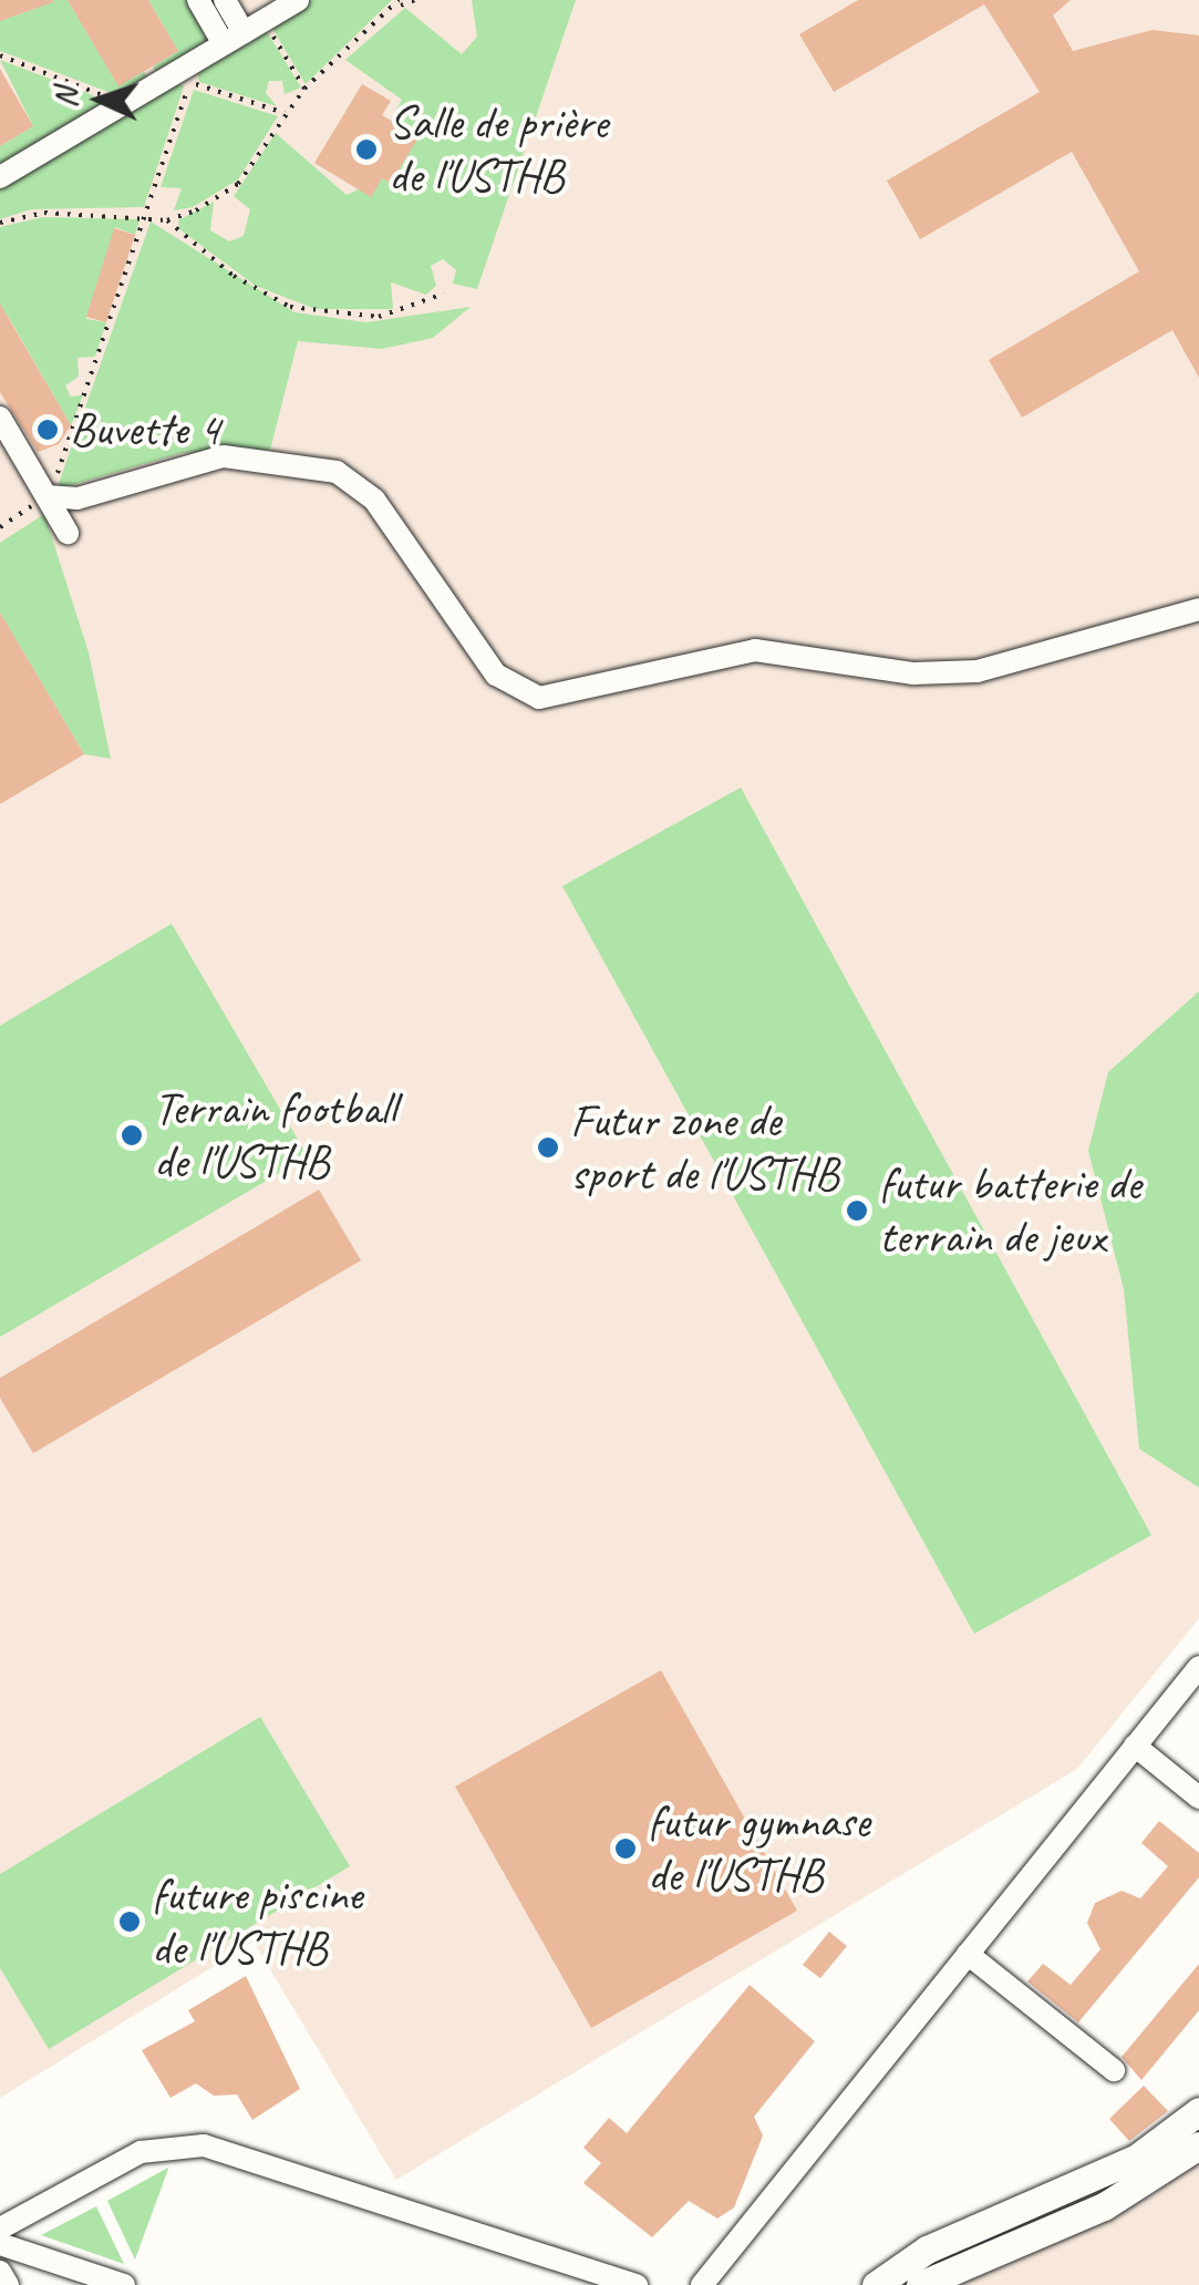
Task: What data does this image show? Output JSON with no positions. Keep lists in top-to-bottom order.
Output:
{
  "places": [
    "Salle de prière de l'USTHB",
    "Buvette 4",
    "Terrain football de l'USTHB",
    "Futur zone de sport de l'USTHB",
    "futur batterie de terrain de jeux",
    "futur gymnase de l'USTHB",
    "future piscine de l'USTHB"
  ],
  "north": "left"
}
